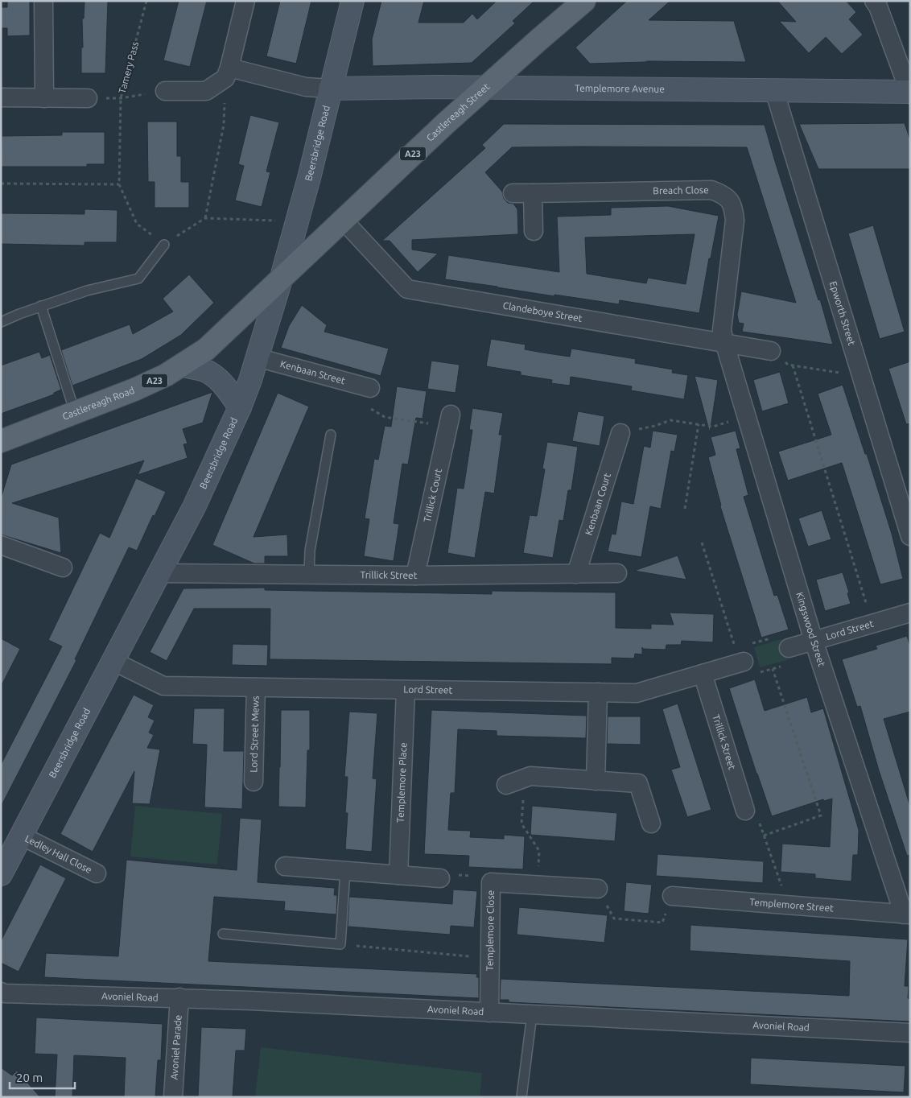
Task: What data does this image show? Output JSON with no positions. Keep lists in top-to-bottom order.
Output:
{
  "streets": {
    "main road": [
      "Templemore Avenue",
      "Castlereagh Street",
      "Beersbridge Road",
      "A23",
      "Castlereagh Road"
    ],
    "street": [
      "Breach Close",
      "Clandeboye Street",
      "Epworth Street",
      "Kenbaan Street",
      "Trillick Court",
      "Kenbaan Court",
      "Trillick Street",
      "Kingswood Street",
      "Lord Street",
      "Lord Street Mews",
      "Templemore Place",
      "Ledley Hall Close",
      "Templemore Street",
      "Templemore Close",
      "Avoniel Road",
      "Avoniel Parade"
    ],
    "path": ["Tamery Pass"]
  },
  "crossings": [
    ["Templemore Avenue", "Castlereagh Street"],
    ["Templemore Avenue", "Beersbridge Road"],
    ["Templemore Avenue", "Epworth Street"],
    ["Castlereagh Street", "Beersbridge Road"],
    ["Castlereagh Street", "Clandeboye Street"],
    ["Castlereagh Street", "Castlereagh Road"],
    ["Beersbridge Road", "Kenbaan Street"],
    ["Beersbridge Road", "Castlereagh Road"],
    ["Beersbridge Road", "Trillick Street"],
    ["Beersbridge Road", "Lord Street"],
    ["Beersbridge Road", "Ledley Hall Close"],
    ["Breach Close", "Clandeboye Street"],
    ["Breach Close", "Kingswood Street"],
    ["Clandeboye Street", "Kingswood Street"],
    ["Trillick Court", "Trillick Street"],
    ["Kenbaan Court", "Trillick Street"],
    ["Trillick Street", "Lord Street"],
    ["Kingswood Street", "Lord Street"],
    ["Kingswood Street", "Templemore Street"],
    ["Lord Street", "Lord Street Mews"],
    ["Lord Street", "Templemore Place"],
    ["Templemore Close", "Avoniel Road"],
    ["Avoniel Road", "Avoniel Parade"]
  ],
  "scale_bar": "20 m"
}
